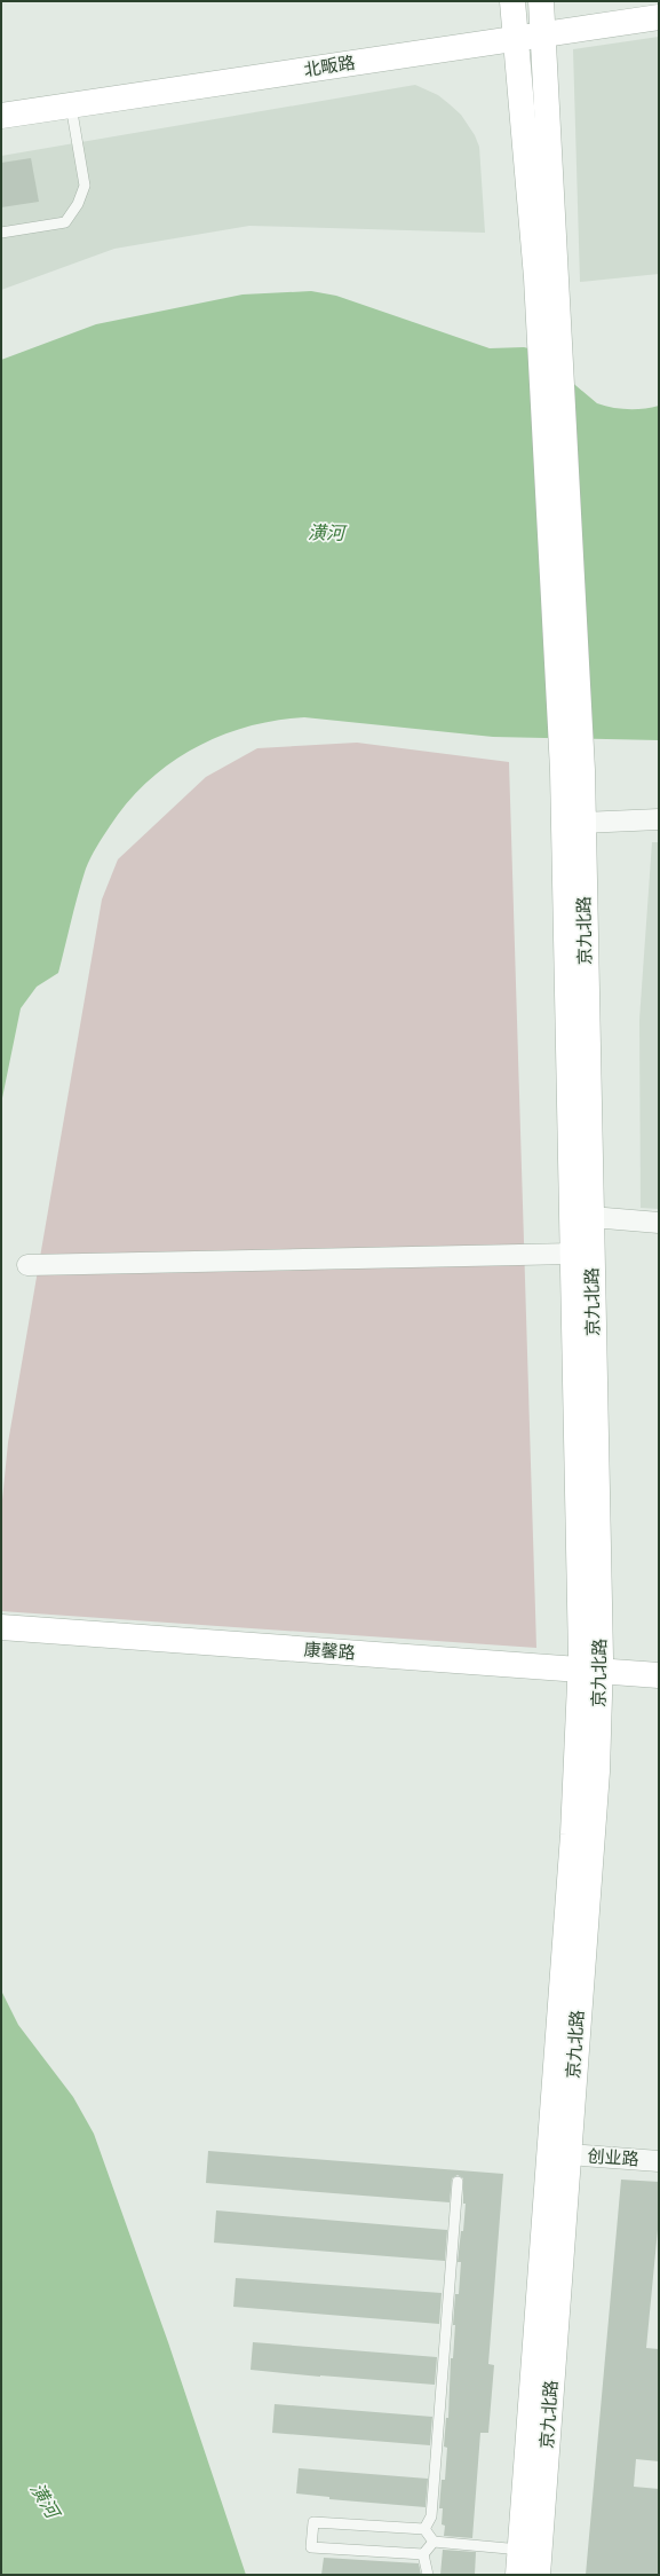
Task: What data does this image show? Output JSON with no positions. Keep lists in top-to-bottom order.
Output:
{
  "streets": {
    "main road": ["北畈路", "京九北路", "康馨路"],
    "street": ["创业路"]
  },
  "crossings": [
    ["京九北路", "康馨路"],
    ["京九北路", "创业路"]
  ],
  "water": ["潢河"]
}
